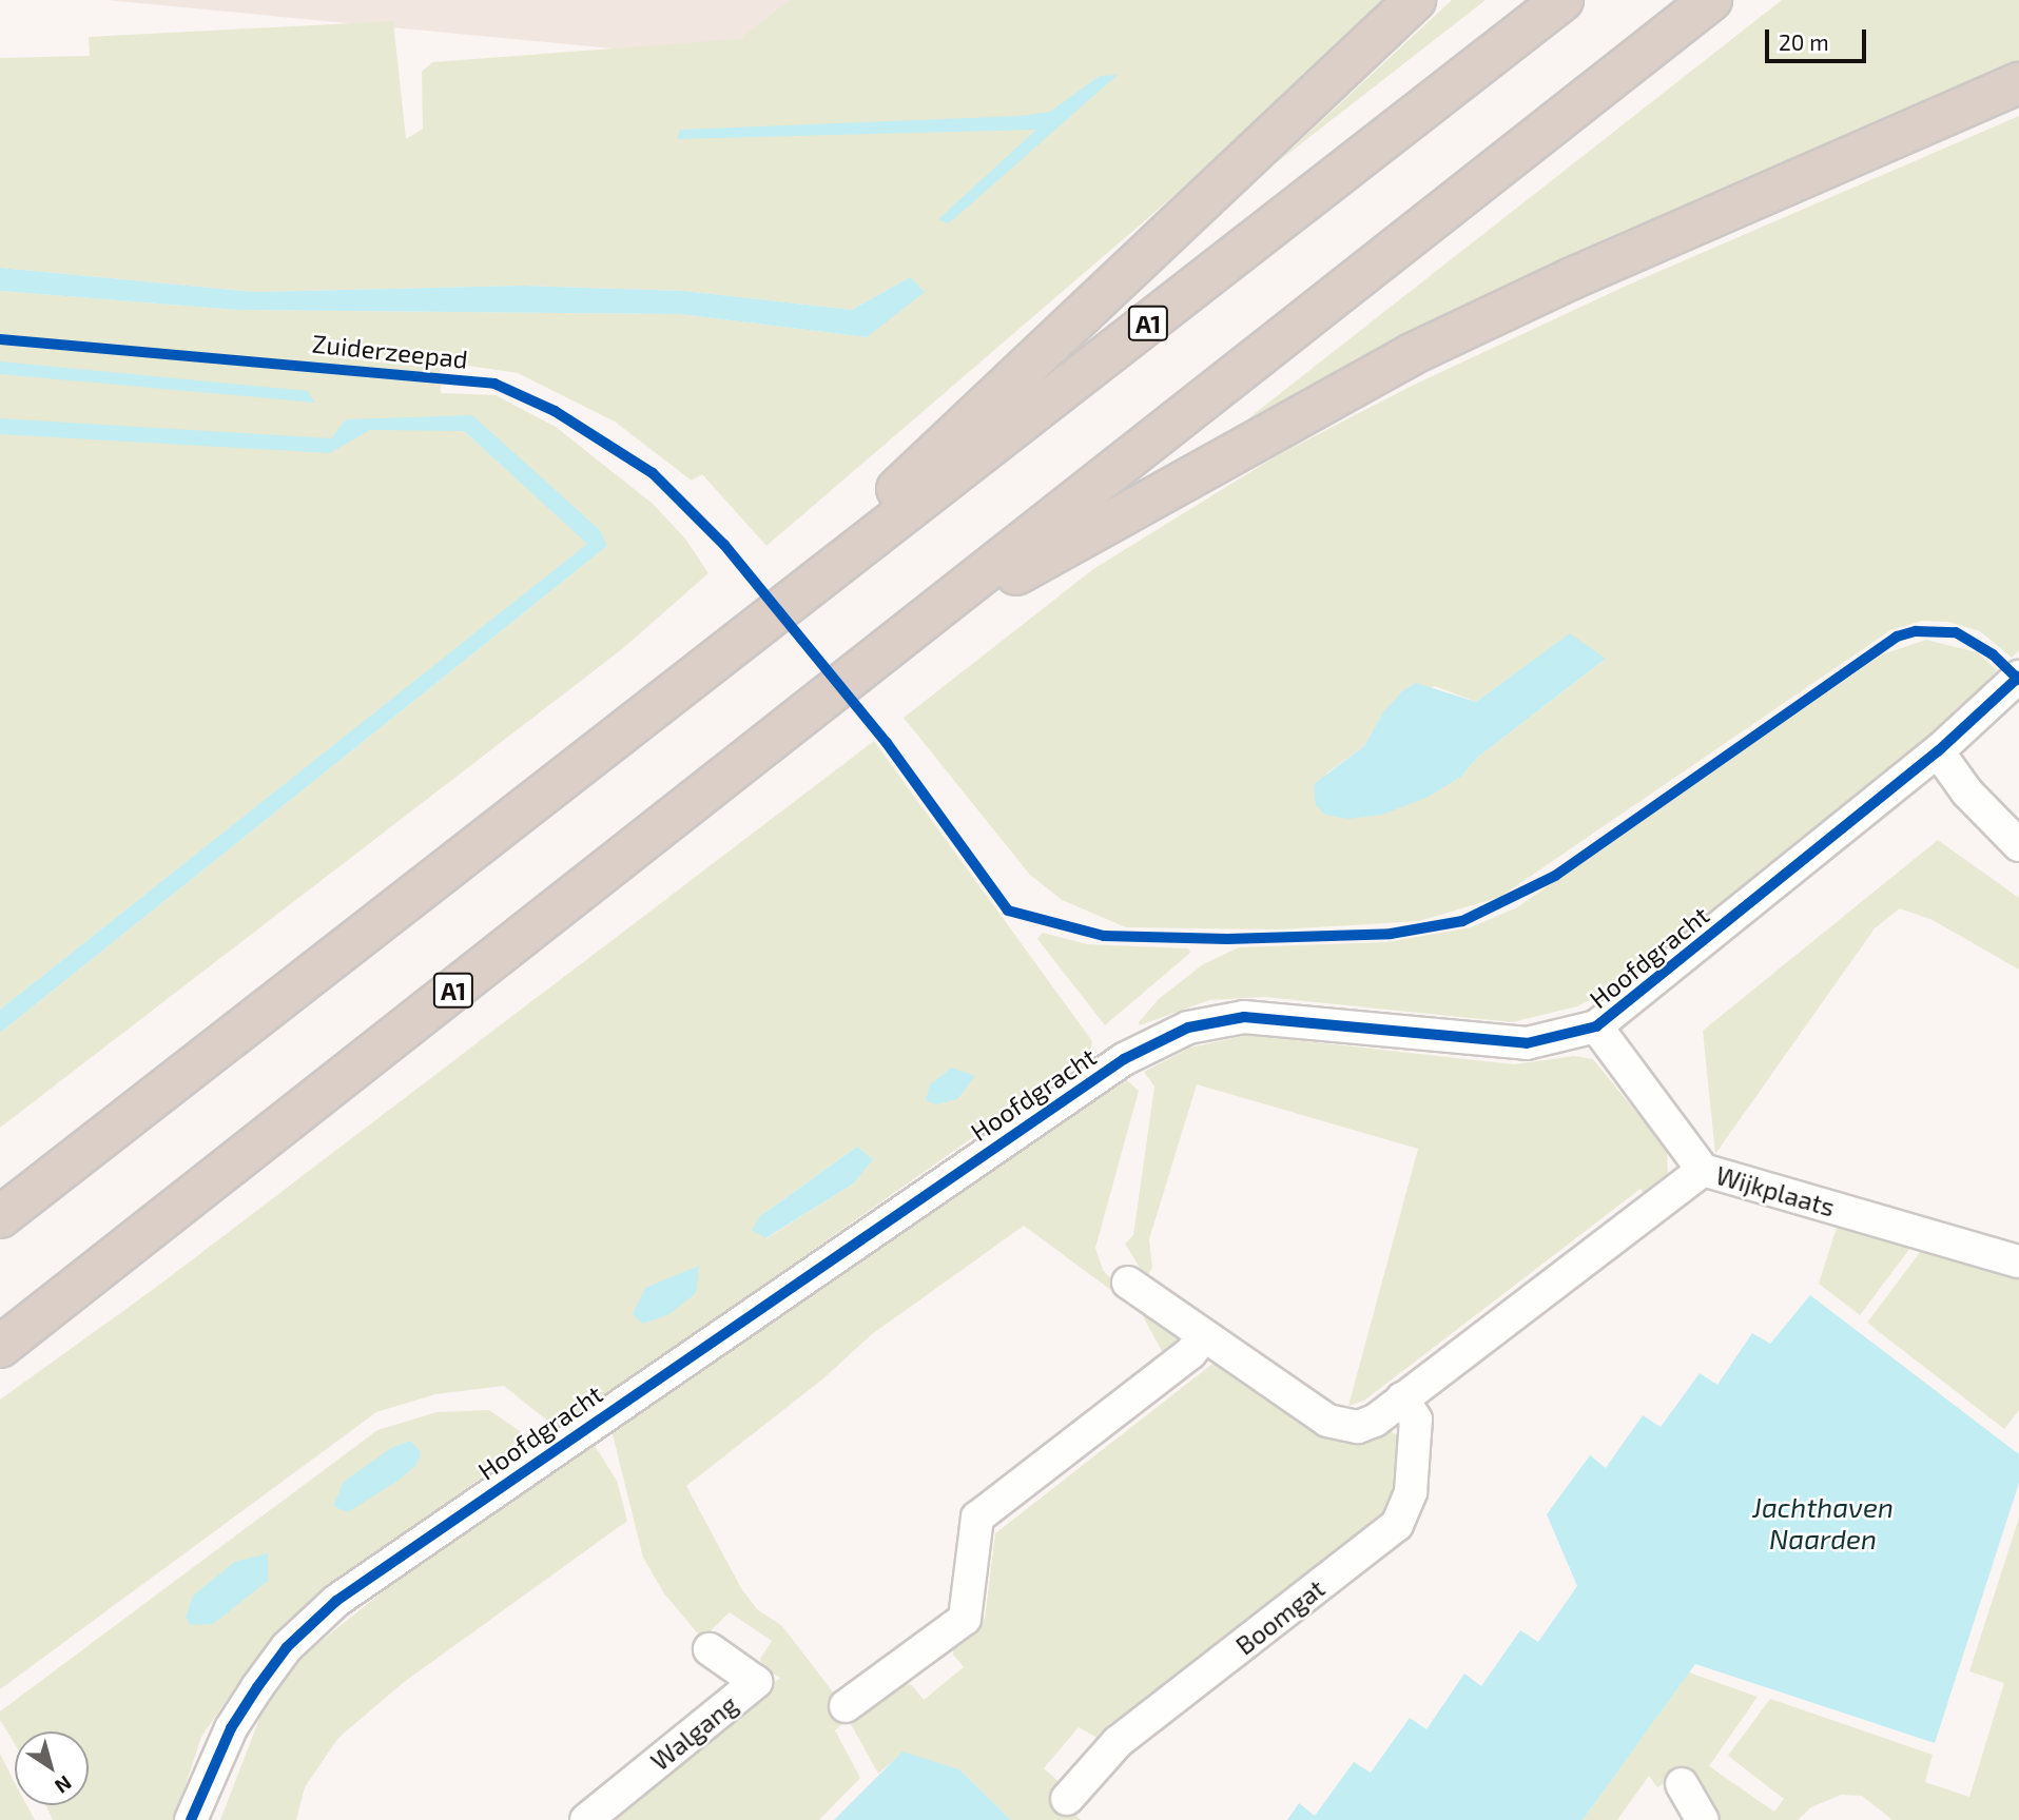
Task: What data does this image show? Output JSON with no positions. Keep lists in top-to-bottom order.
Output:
{
  "streets": {
    "highway": ["A1"],
    "street": [
      "Hoofdgracht",
      "Wijkplaats",
      "Boomgat",
      "Walgang"
    ],
    "cycle path": ["Zuiderzeepad"]
  },
  "crossings": [
    ["Hoofdgracht", "Wijkplaats"]
  ],
  "water": ["Jachthaven Naarden"],
  "scale_bar": "20 m",
  "north": "bottom right"
}
